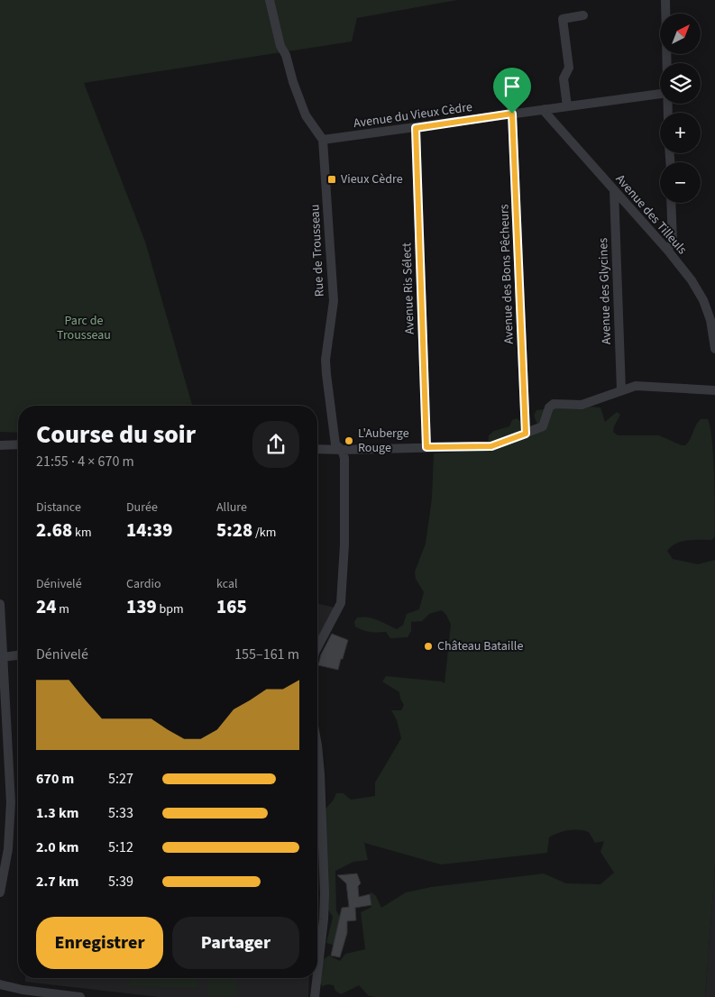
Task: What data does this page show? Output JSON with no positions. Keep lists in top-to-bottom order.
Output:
{
  "streets": {
    "street": [
      "Avenue du Vieux Cèdre",
      "Avenue des Tilleuls",
      "Rue de Trousseau",
      "Avenue des Bons Pêcheurs",
      "Avenue Ris Sélect",
      "Avenue des Glycines"
    ]
  },
  "crossings": [
    ["Avenue du Vieux Cèdre", "Avenue des Tilleuls"],
    ["Avenue du Vieux Cèdre", "Rue de Trousseau"],
    ["Avenue du Vieux Cèdre", "Avenue des Bons Pêcheurs"],
    ["Avenue du Vieux Cèdre", "Avenue Ris Sélect"],
    ["Avenue des Tilleuls", "Avenue des Glycines"]
  ],
  "parks": ["Parc de Trousseau"],
  "places": {
    "transit": ["Vieux Cèdre"],
    "other": ["L'Auberge Rouge", "Château Bataille"]
  },
  "north": "top right",
  "page": {
    "map_buttons": ["+", "−"],
    "heading": ["Course du soir", "21:55 · 4 × 670 m"],
    "stats": [
      ["Distance", "2.68 km"],
      ["Durée", "14:39"],
      ["Allure", "5:28 /km"],
      ["Dénivelé", "24 m"],
      ["Cardio", "139 bpm"],
      ["kcal", "165"]
    ],
    "chart": ["Dénivelé", "155–161 m"],
    "list": [
      {
        "name": "670 m",
        "note": "5:27"
      },
      {
        "name": "1.3 km",
        "note": "5:33"
      },
      {
        "name": "2.0 km",
        "note": "5:12"
      },
      {
        "name": "2.7 km",
        "note": "5:39"
      }
    ],
    "buttons": ["Enregistrer", "Partager"]
  }
}
